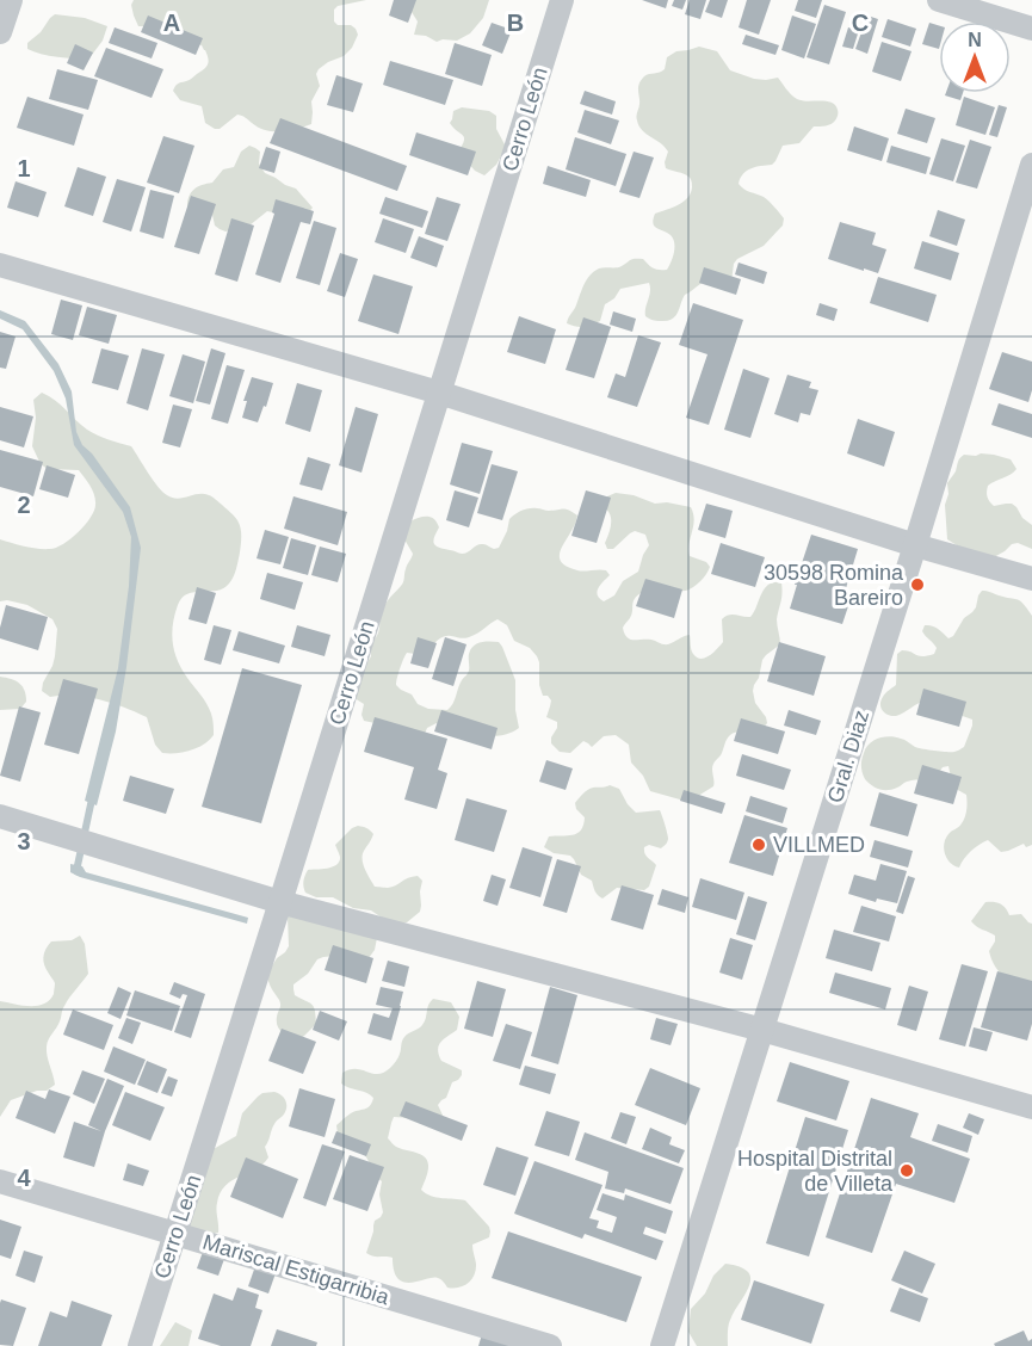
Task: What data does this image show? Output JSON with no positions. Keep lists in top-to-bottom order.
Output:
{
  "streets": {
    "street": ["Cerro León", "Gral. Diaz", "Mariscal Estigarribia"]
  },
  "crossings": [
    ["Cerro León", "Mariscal Estigarribia"]
  ],
  "places": ["30598 Romina Bareiro", "VILLMED", "Hospital Distrital de Villeta"],
  "north": "top",
  "grid": {
    "columns": ["A", "B", "C"],
    "rows": [
      "1",
      "2",
      "3",
      "4"
    ]
  }
}
